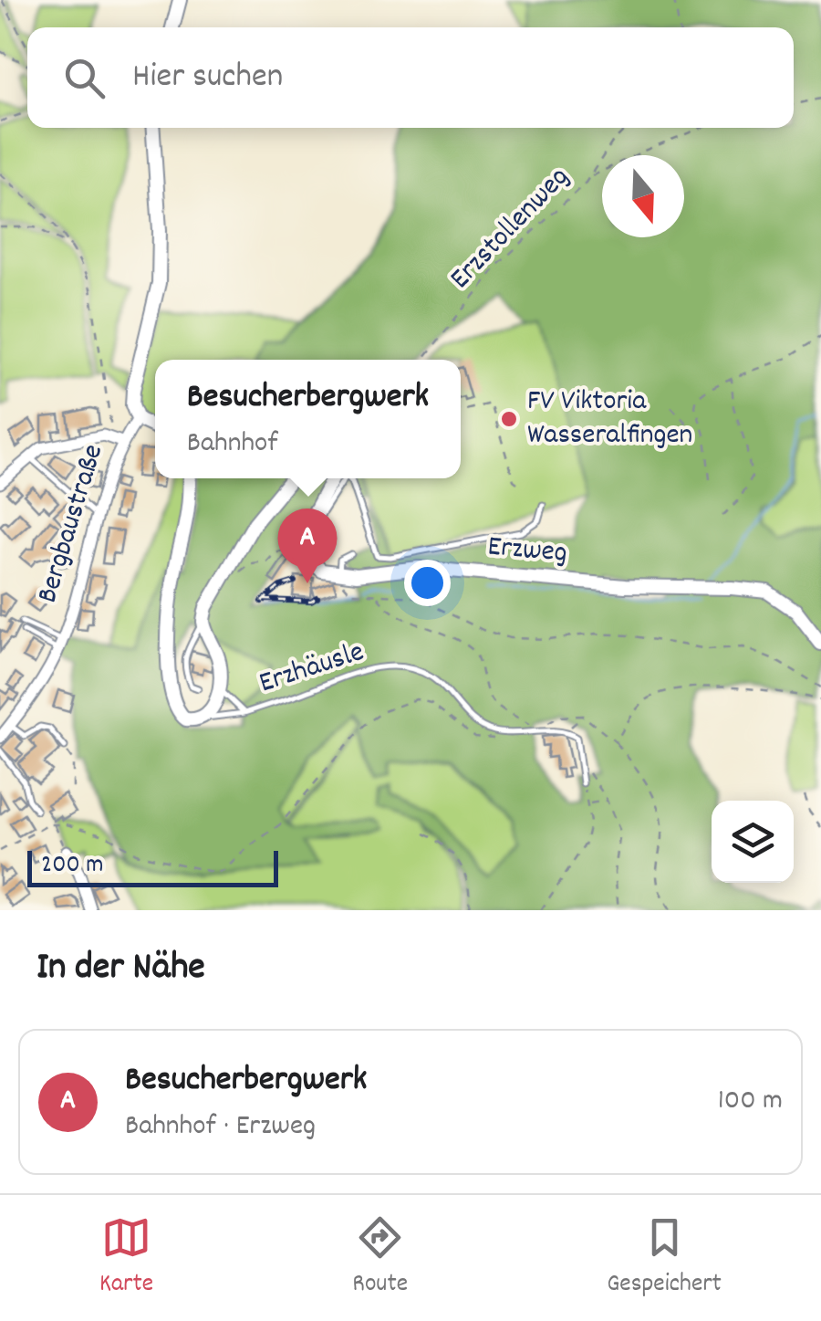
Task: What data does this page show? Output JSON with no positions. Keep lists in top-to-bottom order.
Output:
{
  "streets": {
    "street": ["Bergbaustraße", "Erzweg"],
    "lane": ["Erzhäusle"],
    "path": ["Erzstollenweg"]
  },
  "places": ["FV Viktoria Wasseralfingen"],
  "scale_bar": "200 m",
  "north": "bottom",
  "page": {
    "search": "Hier suchen",
    "popup": ["Besucherbergwerk", "Bahnhof"],
    "pins": "A",
    "scale": "200 m",
    "heading": "In der Nähe",
    "list": [
      {
        "mark": "A",
        "name": "Besucherbergwerk",
        "note": "Bahnhof · Erzweg",
        "value": "100 m"
      }
    ],
    "nav": ["Karte", "Route", "Gespeichert"]
  }
}
